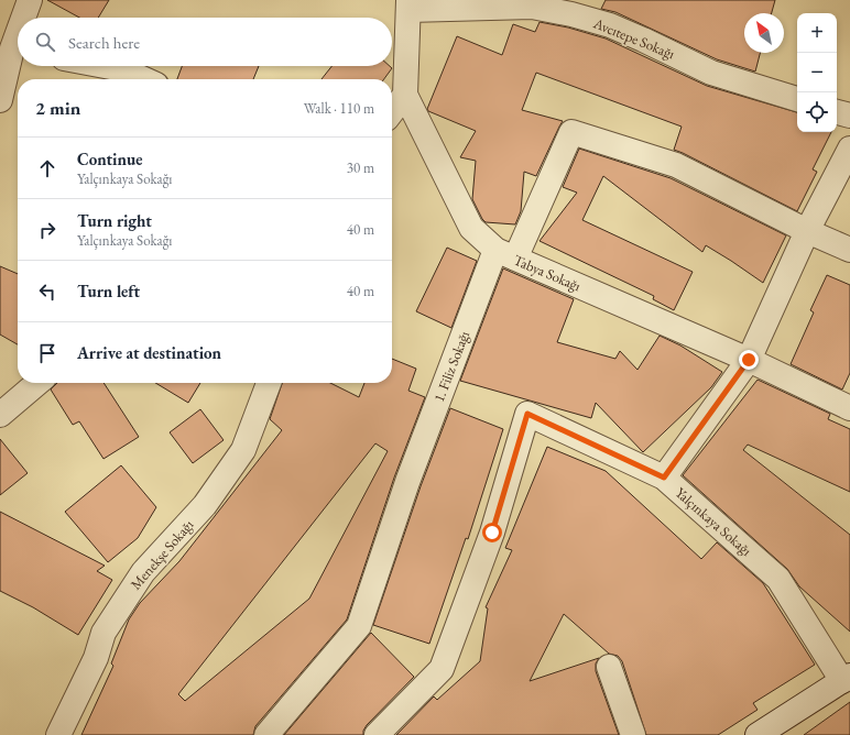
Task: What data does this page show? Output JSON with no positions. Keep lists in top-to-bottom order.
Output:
{
  "streets": {
    "street": [
      "Avcıtepe Sokağı",
      "Tabya Sokağı",
      "1. Filiz Sokağı",
      "Yalçınkaya Sokağı",
      "Menekşe Sokağı"
    ]
  },
  "crossings": [
    ["Avcıtepe Sokağı", "Tabya Sokağı"],
    ["Tabya Sokağı", "1. Filiz Sokağı"]
  ],
  "north": "top left",
  "page": {
    "map_buttons": ["+", "−"],
    "search": "Search here",
    "heading": ["2 min", "Walk · 110 m"],
    "list": [
      ["Continue", "Yalçınkaya Sokağı", "30 m"],
      ["Turn right", "Yalçınkaya Sokağı", "40 m"],
      ["Turn left", "40 m"],
      "Arrive at destination"
    ]
  }
}
